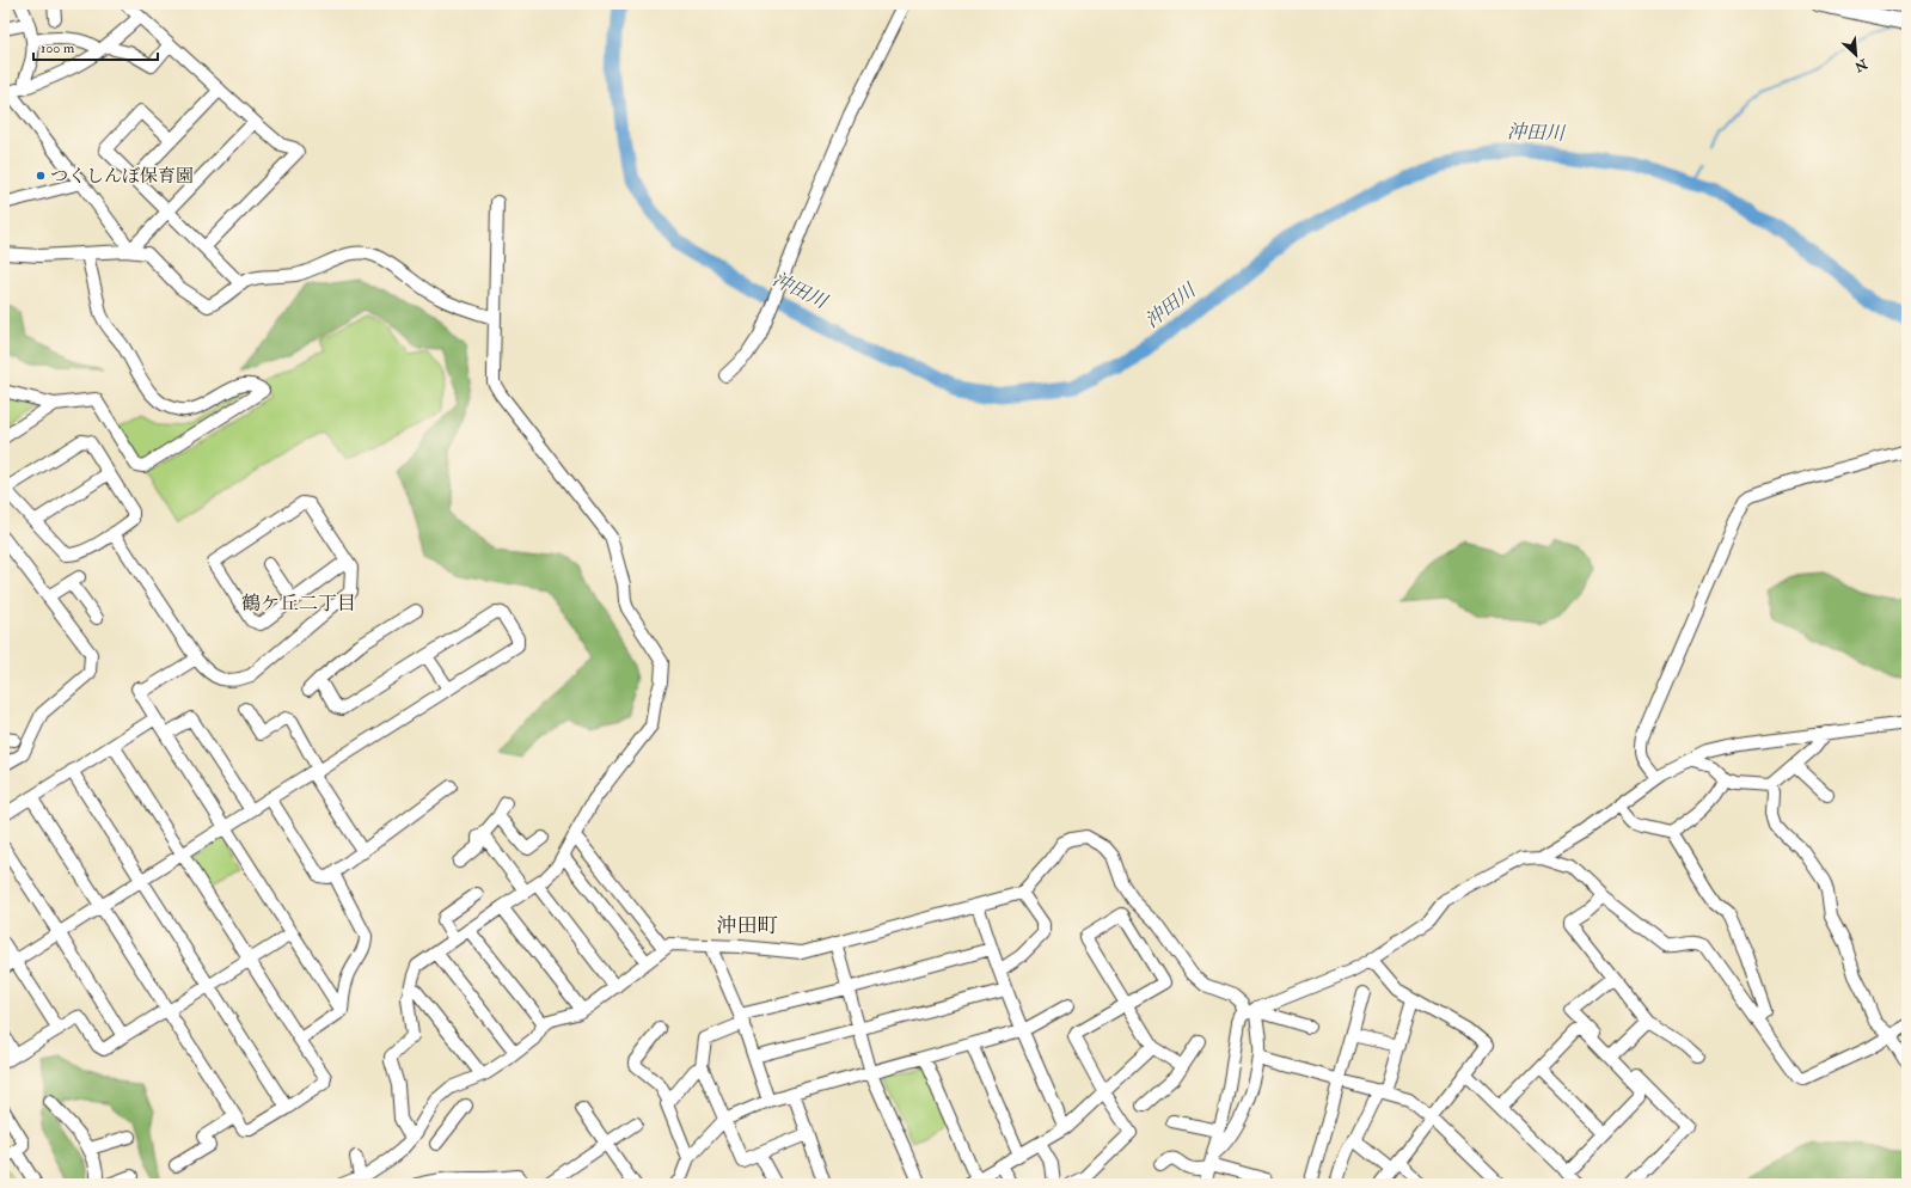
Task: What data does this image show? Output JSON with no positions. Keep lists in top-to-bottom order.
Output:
{
  "districts": ["鶴ケ丘二丁目", "沖田町"],
  "water": ["沖田川"],
  "places": ["つくしんぼ保育園"],
  "scale_bar": "100 m",
  "north": "bottom right"
}
